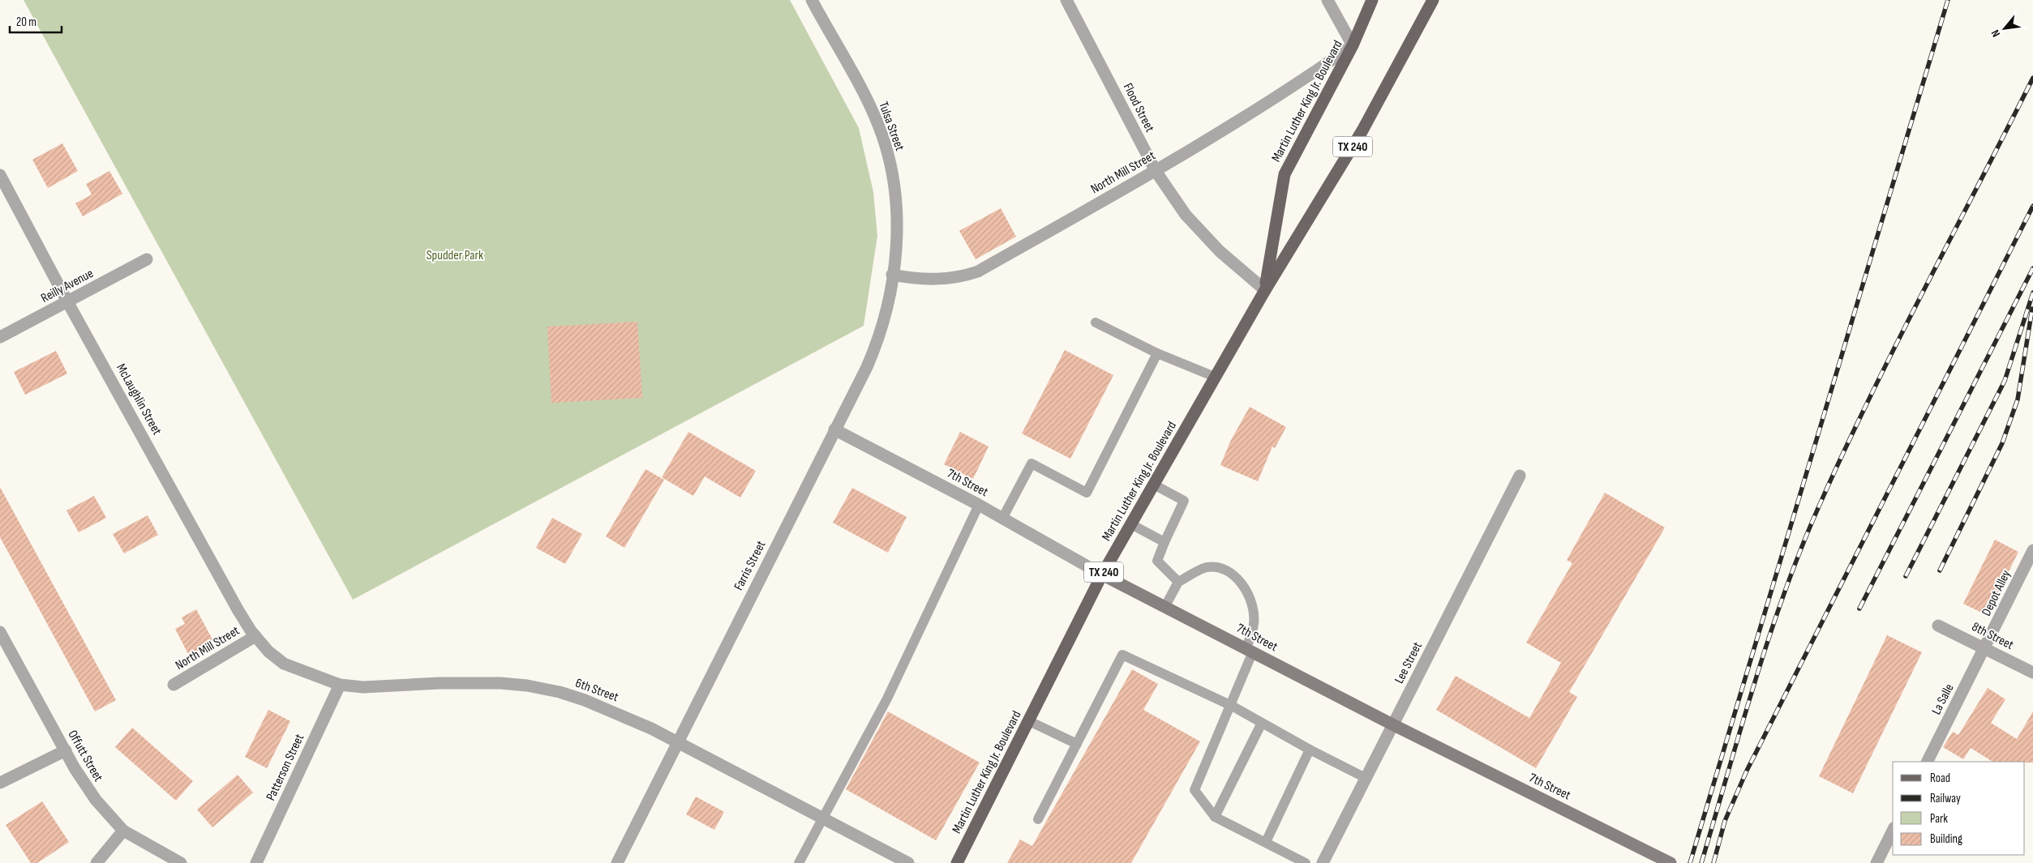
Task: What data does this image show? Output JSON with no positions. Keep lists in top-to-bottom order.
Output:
{
  "streets": {
    "main road": ["Martin Luther King Jr. Boulevard", "TX 240"],
    "street": [
      "Flood Street",
      "Tulsa Street",
      "North Mill Street",
      "Reilly Avenue",
      "McLaughlin Street",
      "7th Street",
      "Farris Street",
      "Depot Alley",
      "8th Street",
      "Lee Street",
      "6th Street",
      "La Salle",
      "Offutt Street",
      "Patterson Street"
    ]
  },
  "crossings": [
    ["Martin Luther King Jr. Boulevard", "Flood Street"],
    ["Martin Luther King Jr. Boulevard", "North Mill Street"],
    ["Martin Luther King Jr. Boulevard", "7th Street"],
    ["Flood Street", "North Mill Street"],
    ["Tulsa Street", "North Mill Street"],
    ["Tulsa Street", "Farris Street"],
    ["North Mill Street", "McLaughlin Street"],
    ["North Mill Street", "Farris Street"],
    ["North Mill Street", "6th Street"],
    ["Reilly Avenue", "McLaughlin Street"],
    ["McLaughlin Street", "6th Street"],
    ["7th Street", "Farris Street"],
    ["7th Street", "Lee Street"],
    ["Farris Street", "6th Street"],
    ["Depot Alley", "8th Street"],
    ["Depot Alley", "La Salle"],
    ["8th Street", "La Salle"],
    ["6th Street", "Patterson Street"]
  ],
  "parks": ["Spudder Park"],
  "legend": [
    "Road",
    "Railway",
    "Park",
    "Building"
  ],
  "scale_bar": "20 m",
  "north": "bottom left"
}
